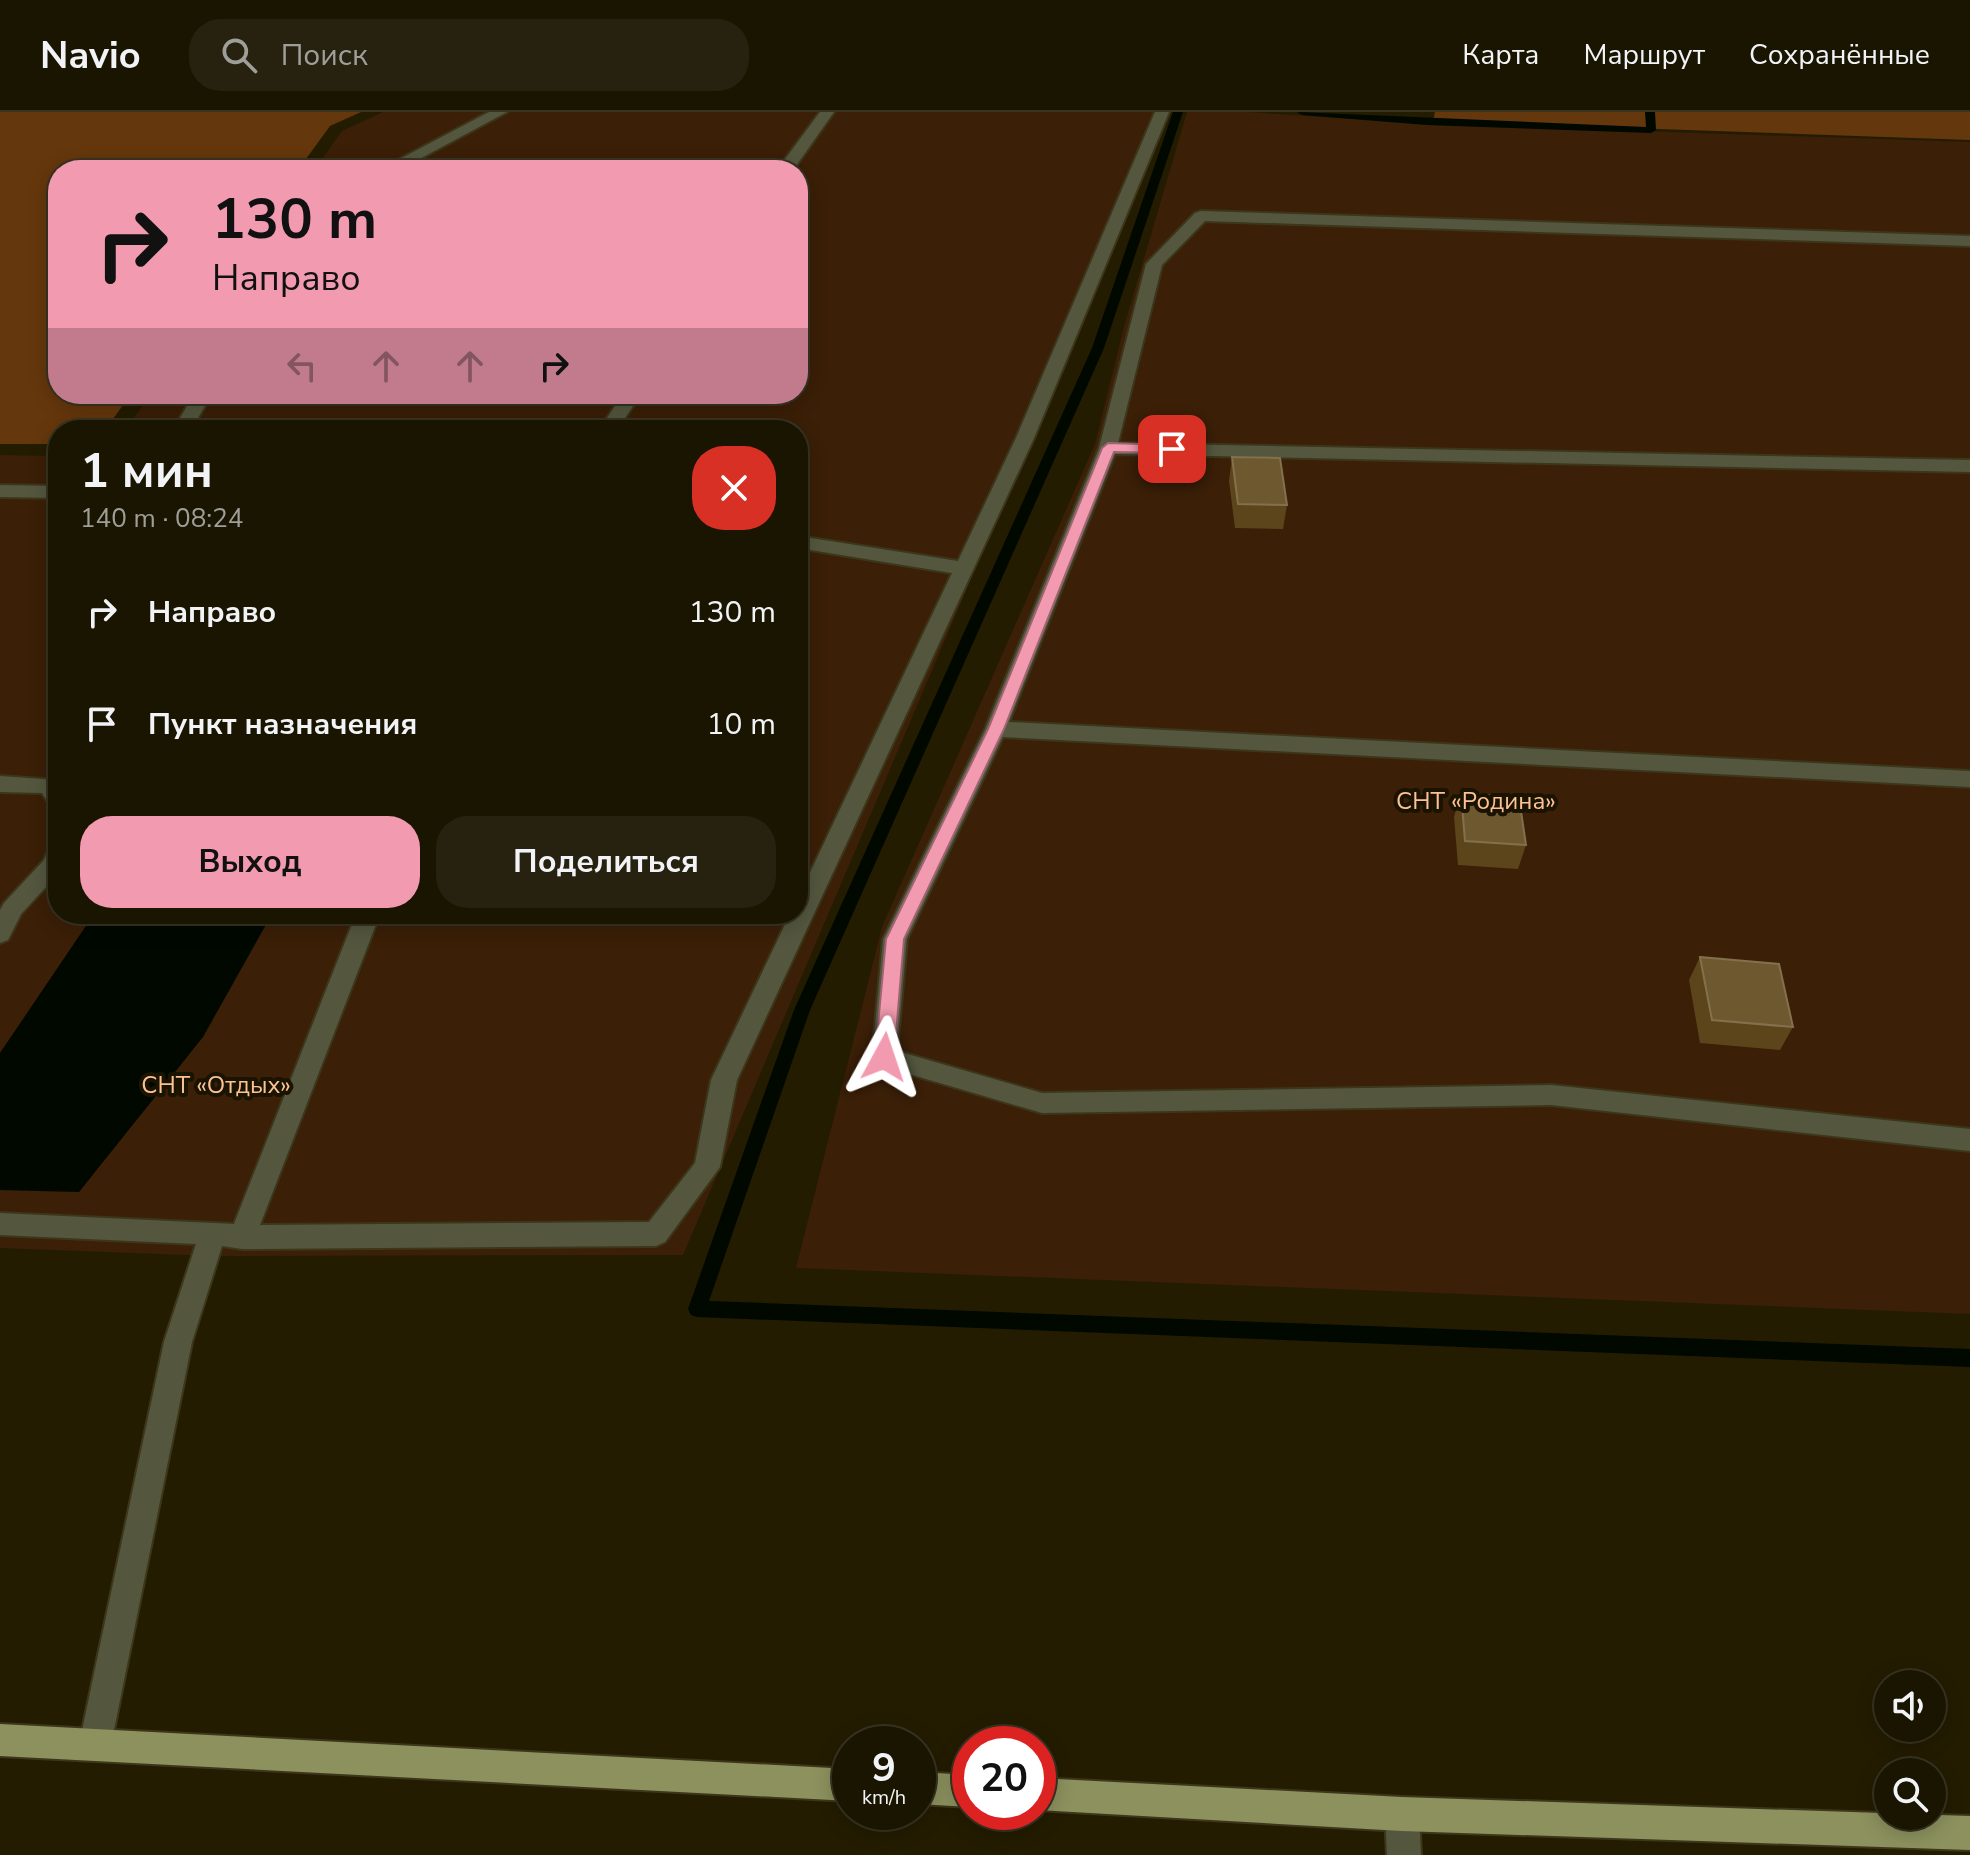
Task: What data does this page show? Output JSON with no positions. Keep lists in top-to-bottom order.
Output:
{
  "parks": ["СНТ «Родина»", "СНТ «Отдых»"],
  "page": {
    "header": "Navio",
    "search": "Поиск",
    "nav": ["Карта", "Маршрут", "Сохранённые"],
    "turn": ["130 m", "Направо"],
    "heading": ["1 мин", "140 m · 08:24"],
    "list": [
      {
        "name": "Направо",
        "value": "130 m"
      },
      {
        "name": "Пункт назначения",
        "value": "10 m"
      }
    ],
    "buttons": ["Выход", "Поделиться"],
    "speed": "9 km/h",
    "limit": "20"
  }
}
